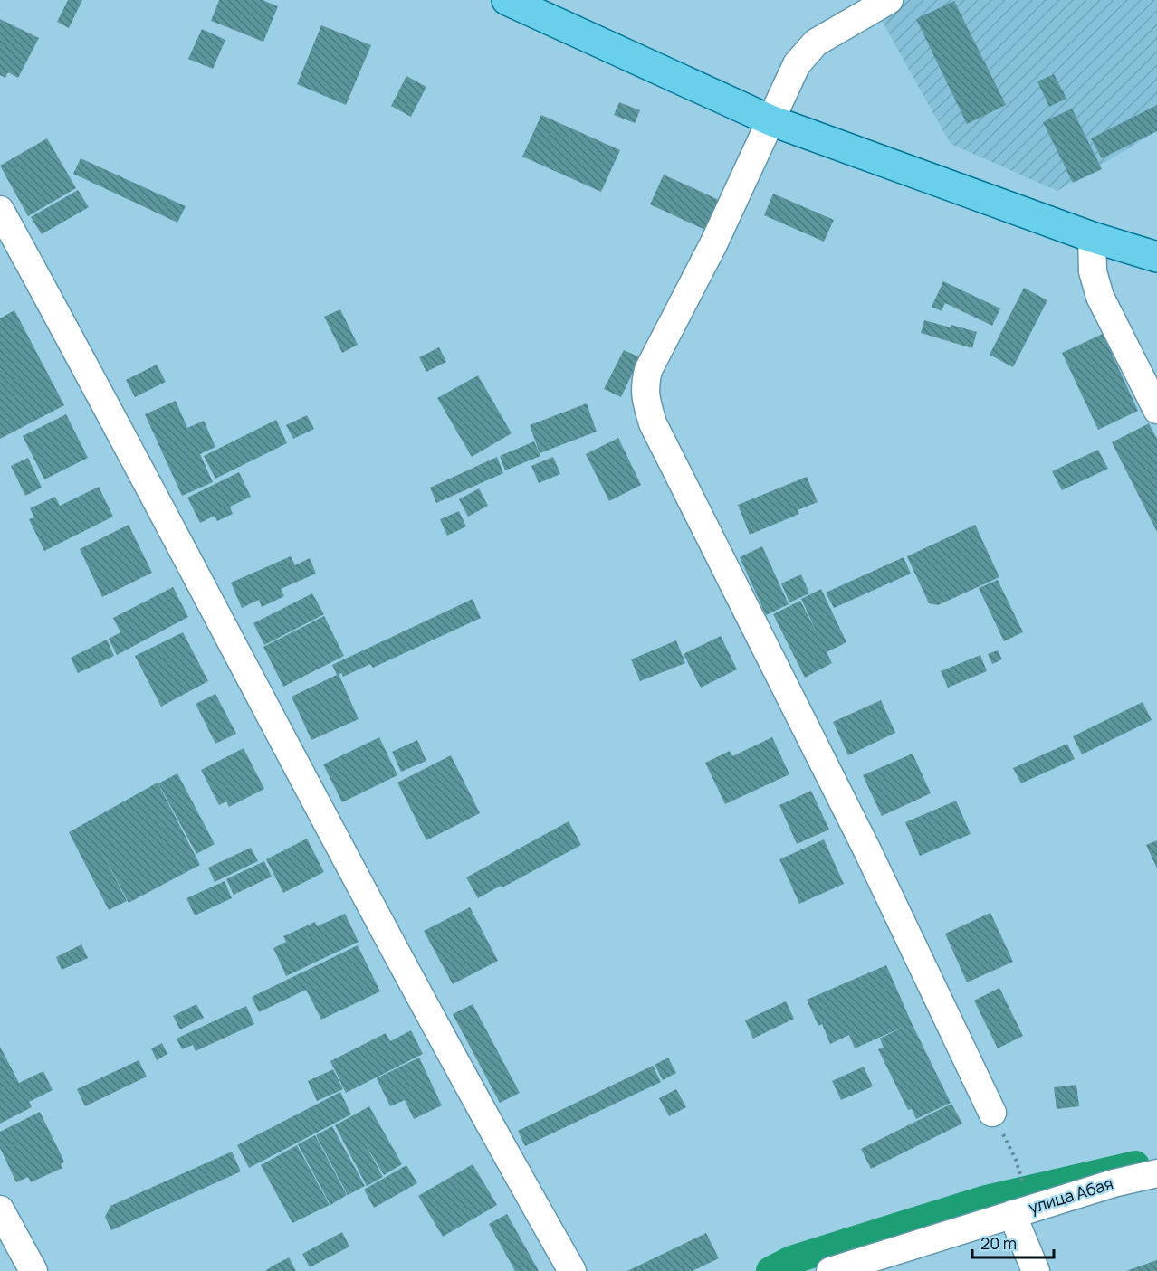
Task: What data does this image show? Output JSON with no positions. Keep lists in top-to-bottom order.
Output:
{
  "streets": {
    "street": ["улица Абая"]
  },
  "scale_bar": "20 m"
}
